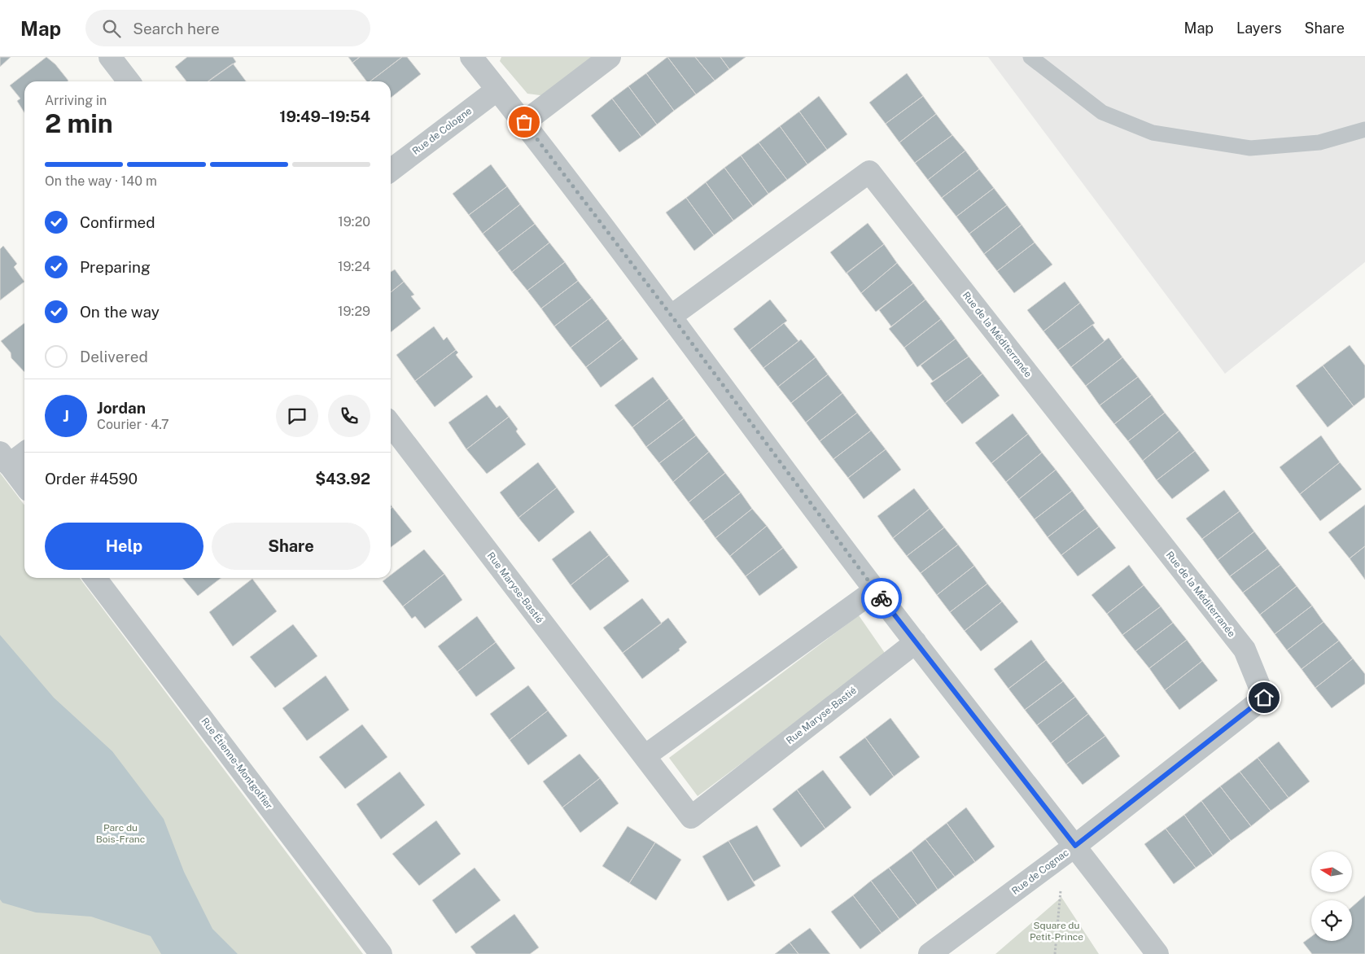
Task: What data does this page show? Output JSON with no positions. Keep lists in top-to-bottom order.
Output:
{
  "streets": {
    "street": [
      "Rue de Cologne",
      "Rue de la Méditerranée",
      "Rue Maryse-Bastié",
      "Rue Étienne-Montgolfier",
      "Rue de Cognac"
    ]
  },
  "crossings": [
    ["Rue de la Méditerranée", "Rue de Cognac"]
  ],
  "parks": ["Parc du Bois-Franc", "Square du Petit-Prince"],
  "north": "left",
  "page": {
    "header": "Map",
    "search": "Search here",
    "nav": ["Map", "Layers", "Share"],
    "heading": ["2 min", "Arriving in", "19:49–19:54"],
    "panel": [
      "Jordan",
      "Courier · 4.7",
      "Order #4590",
      "$43.92"
    ],
    "bar": "On the way · 140 m",
    "list": [
      ["Confirmed", "19:20"],
      ["Preparing", "19:24"],
      ["On the way", "19:29"],
      "Delivered"
    ],
    "round": "J",
    "buttons": ["Help", "Share"]
  }
}
